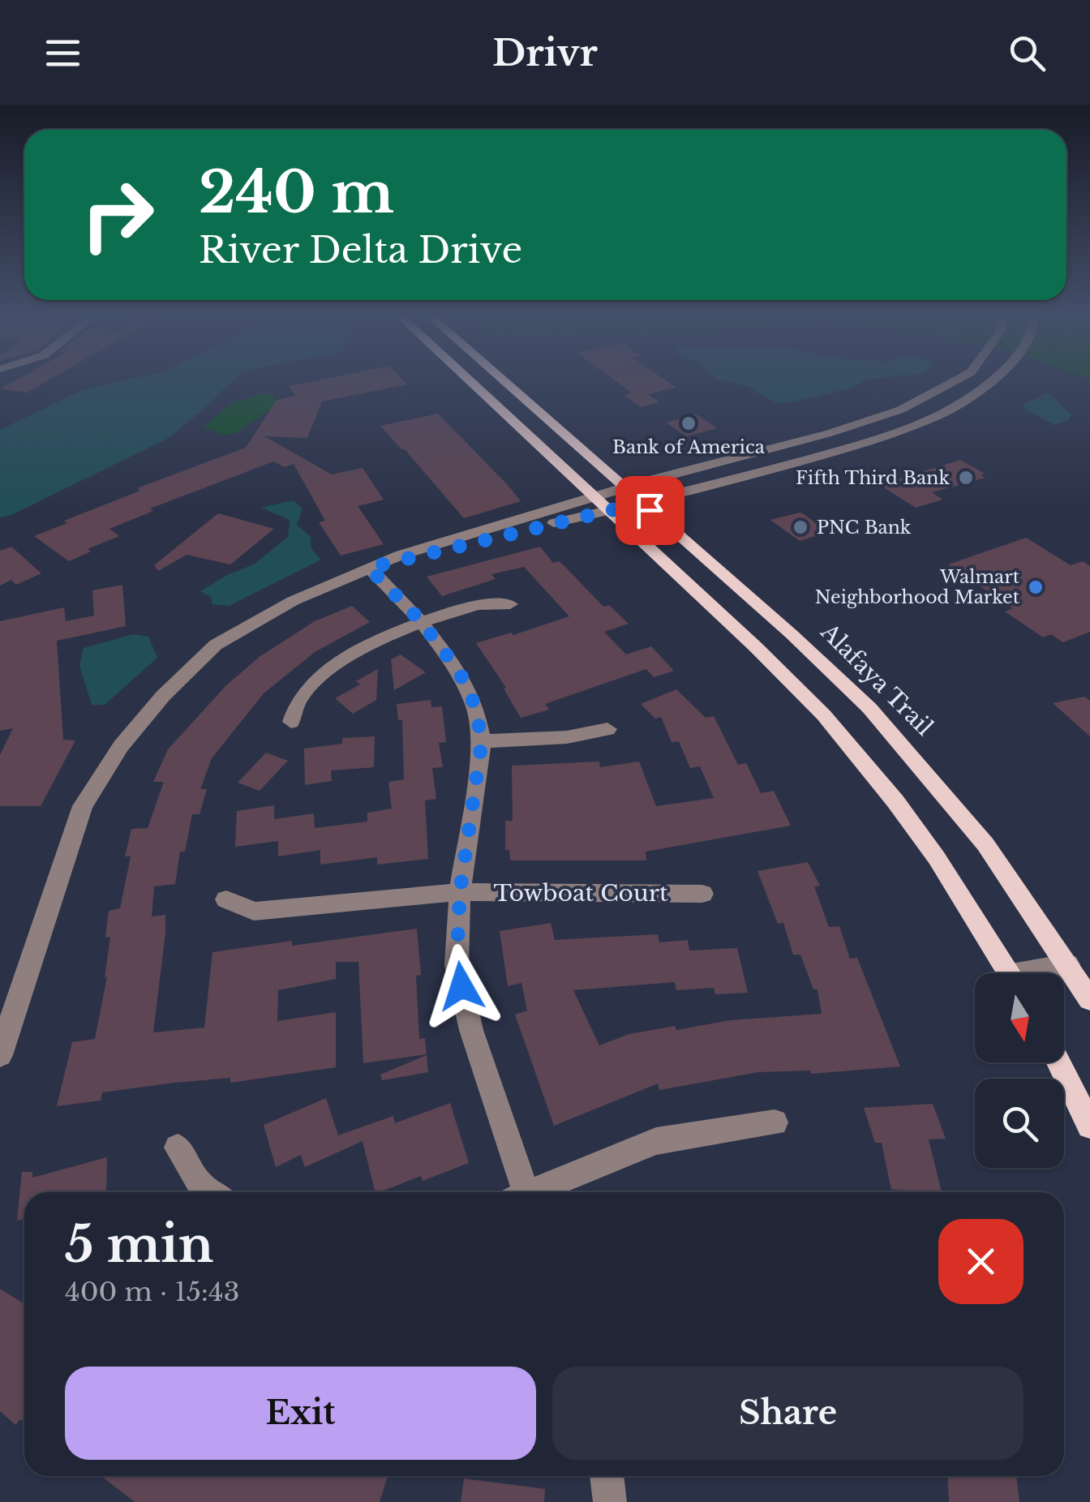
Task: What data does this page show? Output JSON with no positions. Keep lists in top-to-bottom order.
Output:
{
  "streets": {
    "main road": ["Alafaya Trail"],
    "street": ["Towboat Court"]
  },
  "places": [
    "Bank of America",
    "Fifth Third Bank",
    "PNC Bank",
    "Walmart Neighborhood Market"
  ],
  "north": "bottom",
  "page": {
    "header": "Drivr",
    "turn": ["240 m", "River Delta Drive"],
    "heading": ["5 min", "400 m · 15:43"],
    "buttons": ["Exit", "Share"]
  }
}
